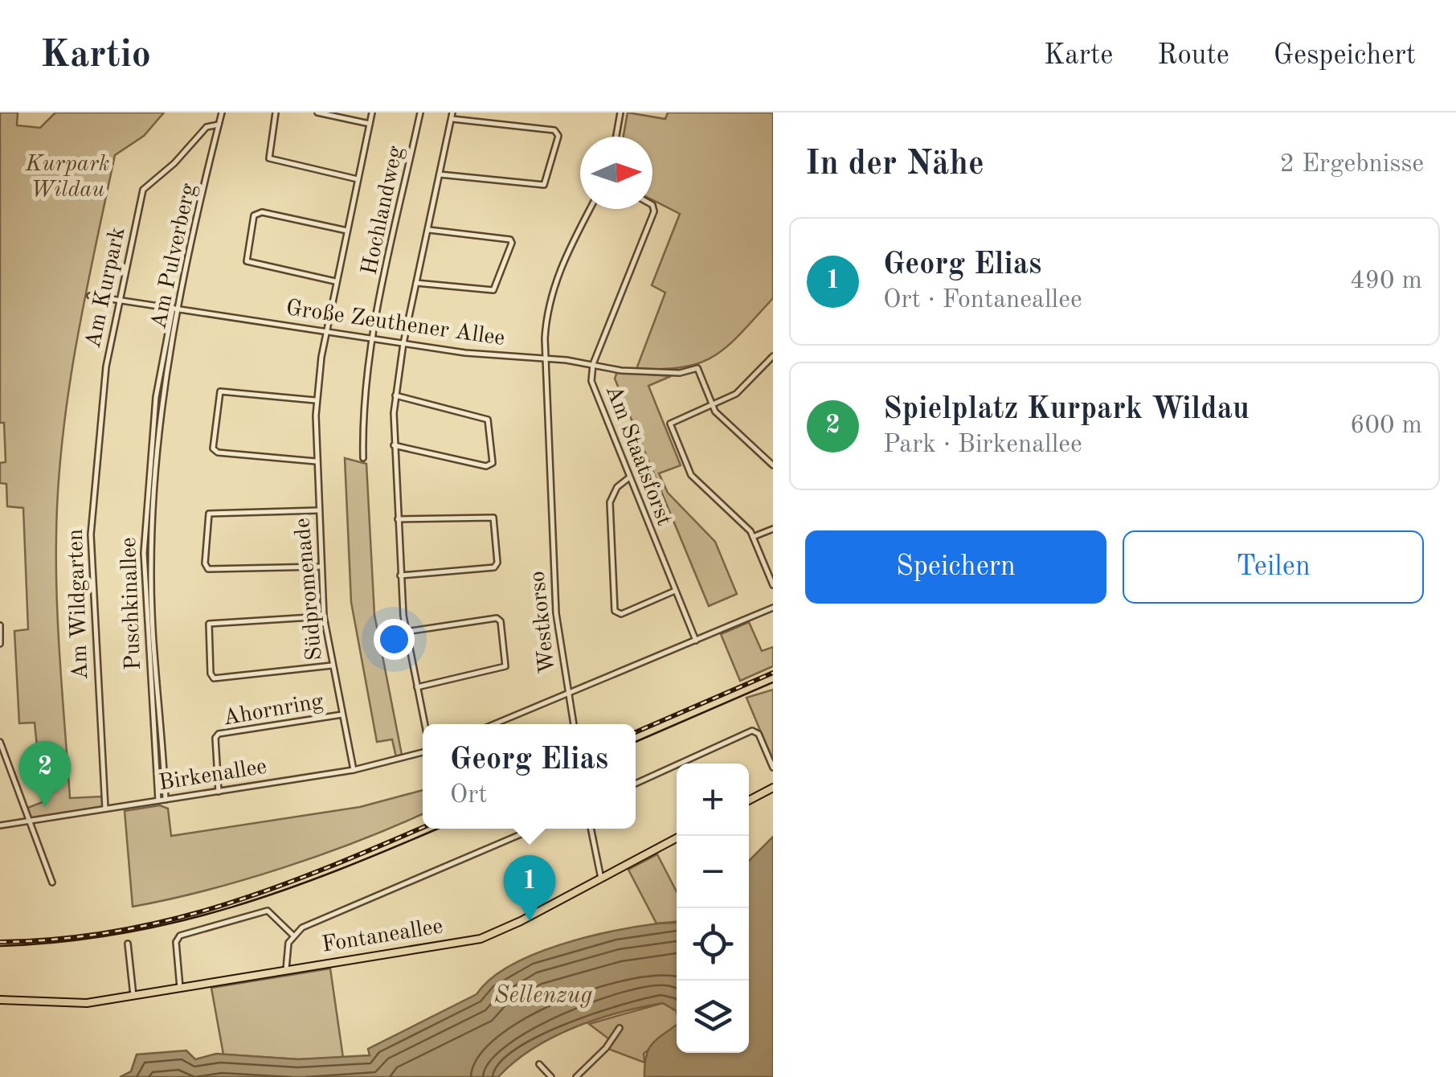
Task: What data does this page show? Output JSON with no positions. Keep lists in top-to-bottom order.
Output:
{
  "streets": {
    "main road": ["Fontaneallee"],
    "street": [
      "Hochlandweg",
      "Am Pulverberg",
      "Am Kurpark",
      "Große Zeuthener Allee",
      "Am Staatsforst",
      "Südpromenade",
      "Puschkinallee",
      "Am Wildgarten",
      "Westkorso",
      "Ahornring",
      "Birkenallee"
    ]
  },
  "crossings": [
    ["Hochlandweg", "Große Zeuthener Allee"],
    ["Am Pulverberg", "Am Kurpark"],
    ["Am Pulverberg", "Große Zeuthener Allee"],
    ["Am Pulverberg", "Puschkinallee"],
    ["Am Kurpark", "Große Zeuthener Allee"],
    ["Am Kurpark", "Am Wildgarten"],
    ["Große Zeuthener Allee", "Am Staatsforst"],
    ["Große Zeuthener Allee", "Südpromenade"],
    ["Große Zeuthener Allee", "Westkorso"],
    ["Südpromenade", "Ahornring"],
    ["Südpromenade", "Birkenallee"],
    ["Puschkinallee", "Birkenallee"],
    ["Am Wildgarten", "Birkenallee"],
    ["Ahornring", "Birkenallee"]
  ],
  "water": ["Sellenzug"],
  "parks": ["Kurpark Wildau"],
  "north": "right",
  "page": {
    "header": "Kartio",
    "nav": ["Karte", "Route", "Gespeichert"],
    "heading": ["In der Nähe", "2 Ergebnisse"],
    "list": [
      {
        "mark": "1",
        "name": "Georg Elias",
        "note": "Ort · Fontaneallee",
        "value": "490 m"
      },
      {
        "mark": "2",
        "name": "Spielplatz Kurpark Wildau",
        "note": "Park · Birkenallee",
        "value": "600 m"
      }
    ],
    "buttons": ["Speichern", "Teilen"],
    "popup": ["Georg Elias", "Ort"],
    "pins": ["2", "1"],
    "map_buttons": ["+", "−"]
  }
}
